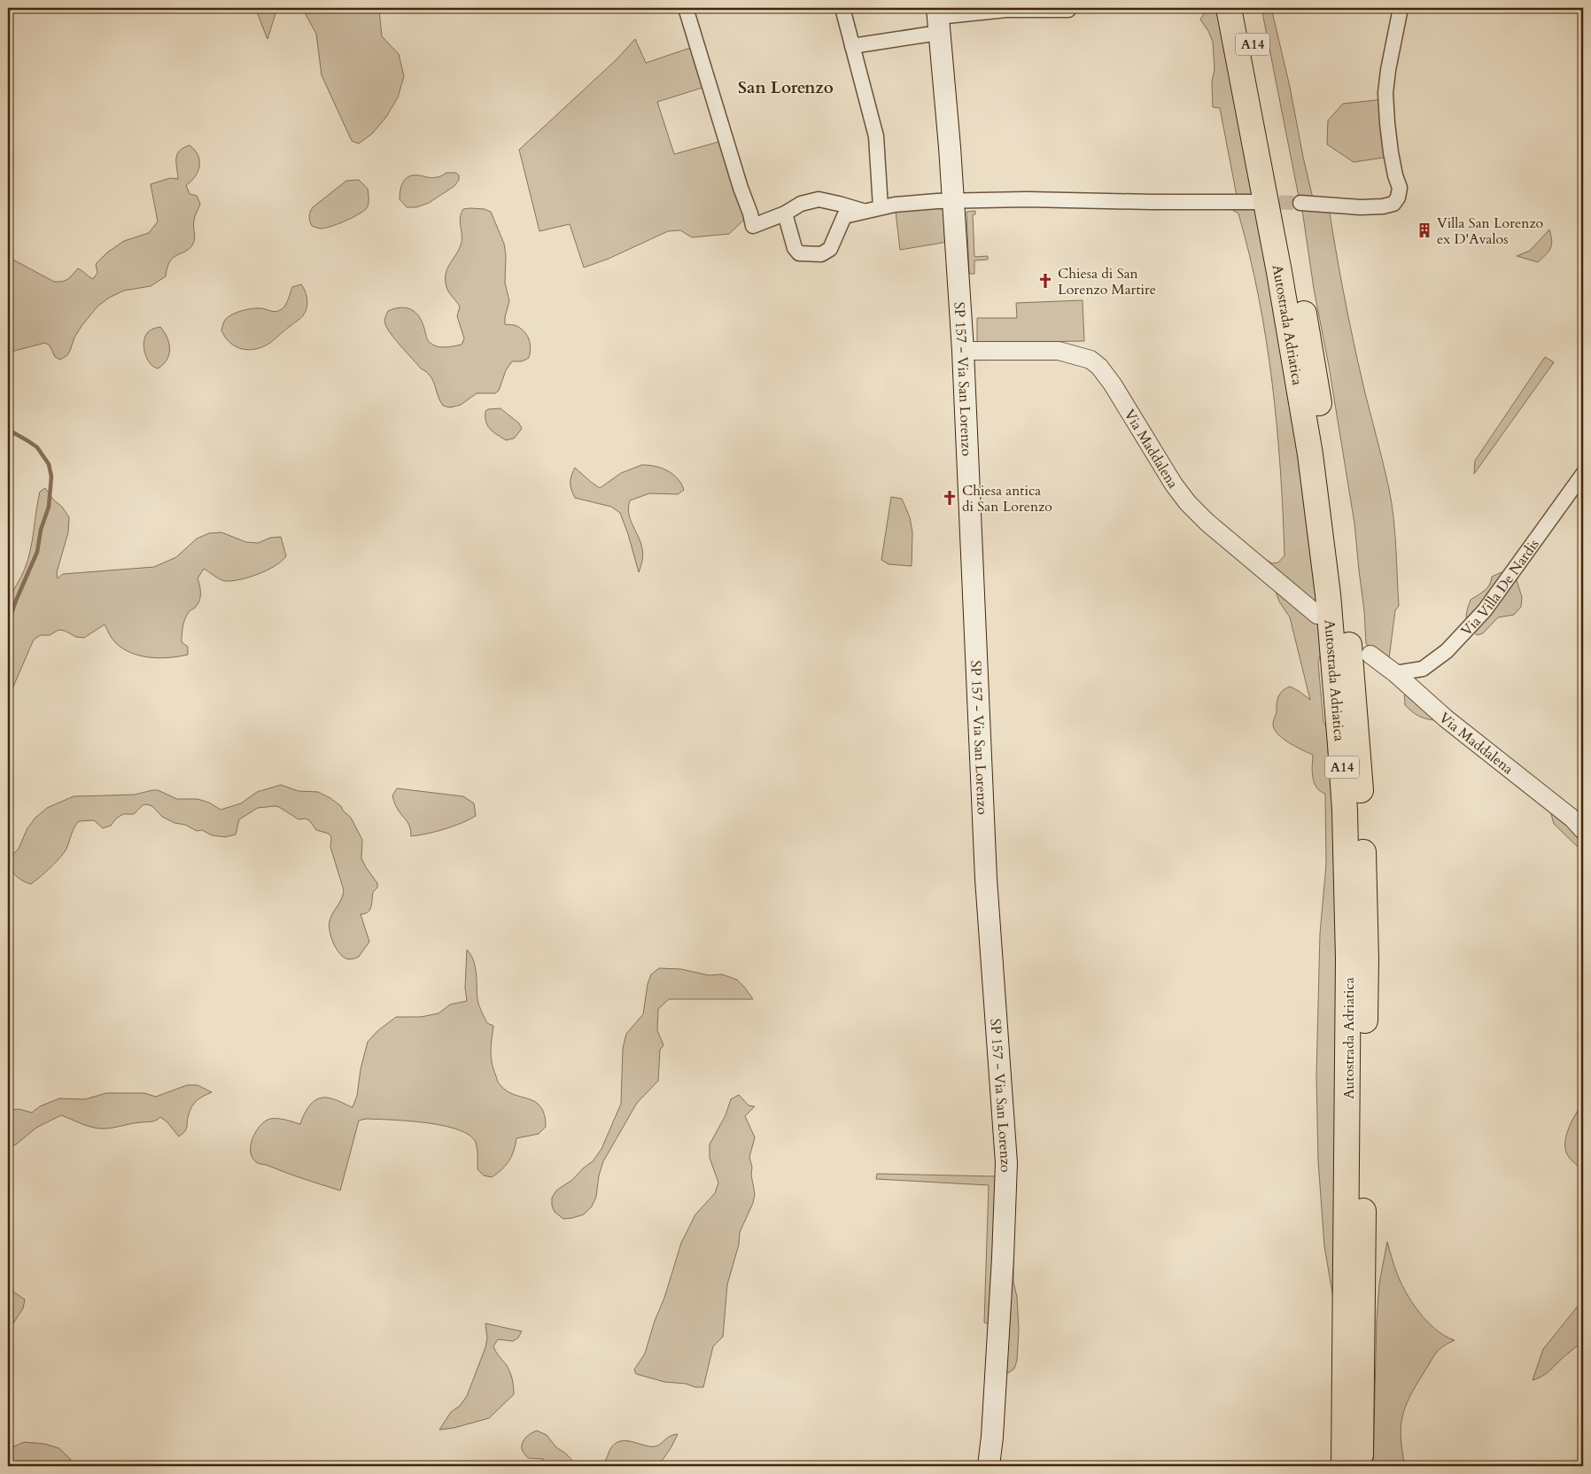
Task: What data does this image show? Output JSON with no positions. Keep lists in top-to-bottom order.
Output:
{
  "streets": {
    "highway": ["A14", "Autostrada Adriatica"],
    "main road": ["SP 157 - Via San Lorenzo"],
    "street": ["Via Maddalena", "Via Villa De Nardis"]
  },
  "crossings": [
    ["SP 157 - Via San Lorenzo", "Via Maddalena"],
    ["Via Maddalena", "Via Villa De Nardis"]
  ],
  "districts": ["San Lorenzo"],
  "places": {
    "building": ["Villa San Lorenzo ex D'Avalos"],
    "church": ["Chiesa di San Lorenzo Martire", "Chiesa antica di San Lorenzo"]
  }
}
